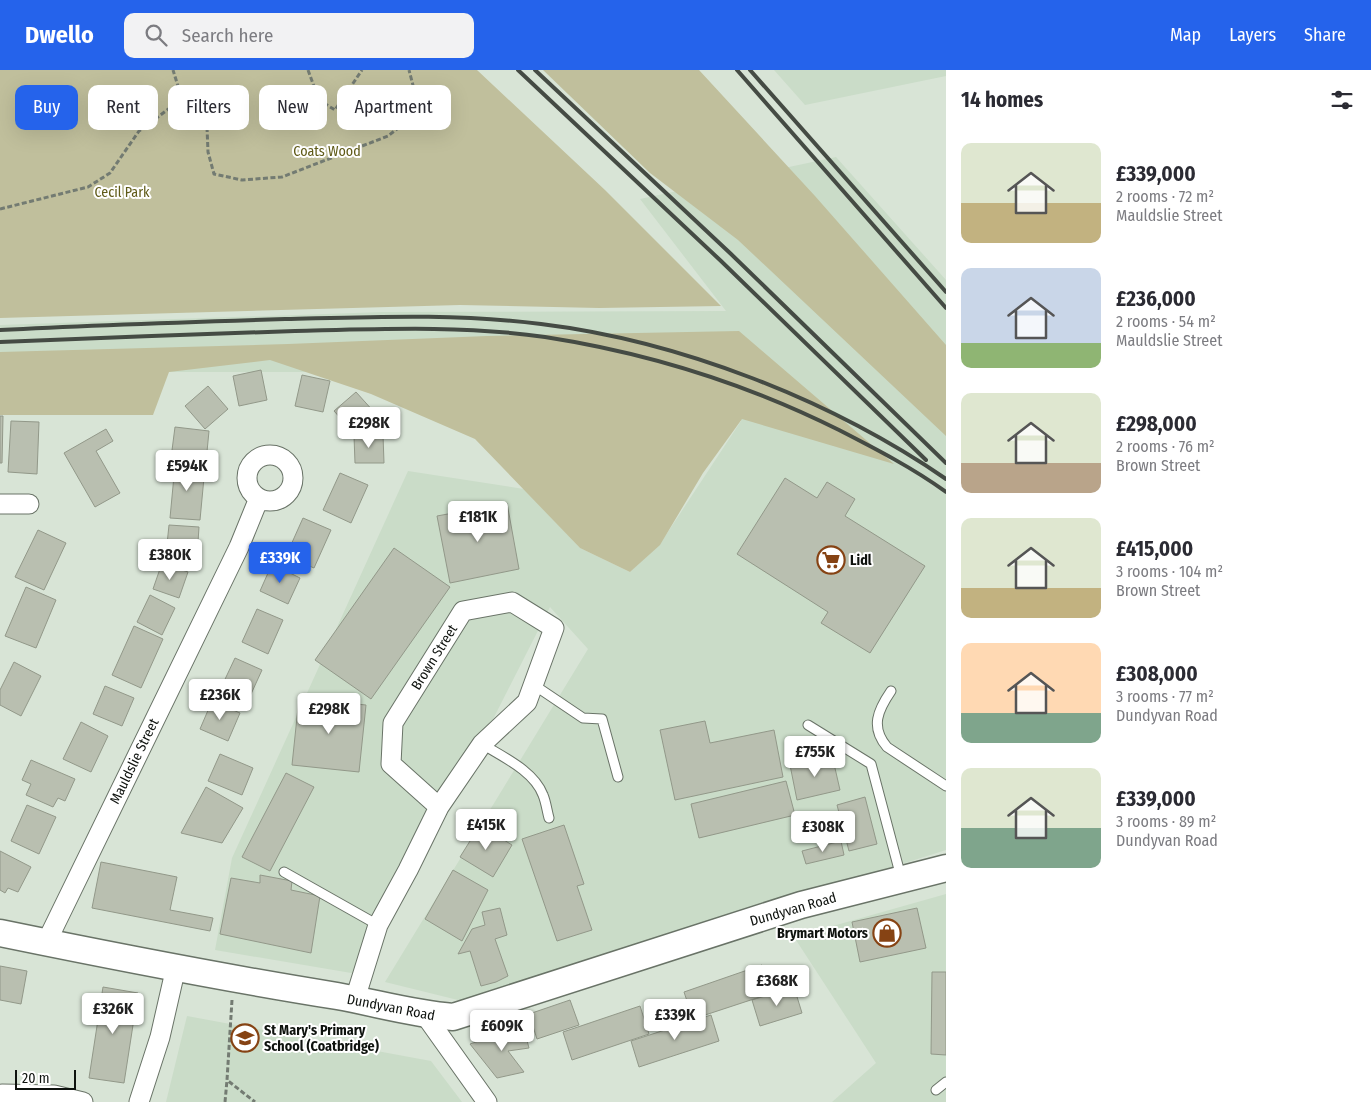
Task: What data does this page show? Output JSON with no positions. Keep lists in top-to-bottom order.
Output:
{
  "streets": {
    "main road": ["Dundyvan Road"],
    "street": ["Brown Street", "Mauldslie Street"]
  },
  "crossings": [
    ["Brown Street", "Dundyvan Road"],
    ["Mauldslie Street", "Dundyvan Road"]
  ],
  "parks": ["Coats Wood", "Cecil Park"],
  "places": {
    "supermarket": ["Lidl"],
    "shop": ["Brymart Motors"],
    "school or university": ["St Mary's Primary School (Coatbridge)"]
  },
  "scale_bar": "20 m",
  "page": {
    "header": "Dwello",
    "search": "Search here",
    "nav": ["Map", "Layers", "Share"],
    "heading": "14 homes",
    "chip": [
      "Buy",
      "Rent",
      "Filters",
      "New",
      "Apartment"
    ],
    "list": [
      {
        "name": "£339,000",
        "note": "2 rooms · 72 m² · Mauldslie Street"
      },
      {
        "name": "£236,000",
        "note": "2 rooms · 54 m² · Mauldslie Street"
      },
      {
        "name": "£298,000",
        "note": "2 rooms · 76 m² · Brown Street"
      },
      {
        "name": "£415,000",
        "note": "3 rooms · 104 m² · Brown Street"
      },
      {
        "name": "£308,000",
        "note": "3 rooms · 77 m² · Dundyvan Road"
      },
      {
        "name": "£339,000",
        "note": "3 rooms · 89 m² · Dundyvan Road"
      }
    ],
    "price": [
      "£298K",
      "£594K",
      "£181K",
      "£380K",
      "£339K",
      "£236K",
      "£298K",
      "£755K",
      "£415K",
      "£308K",
      "£368K",
      "£326K",
      "£339K",
      "£609K"
    ],
    "scale": "20 m"
  }
}
